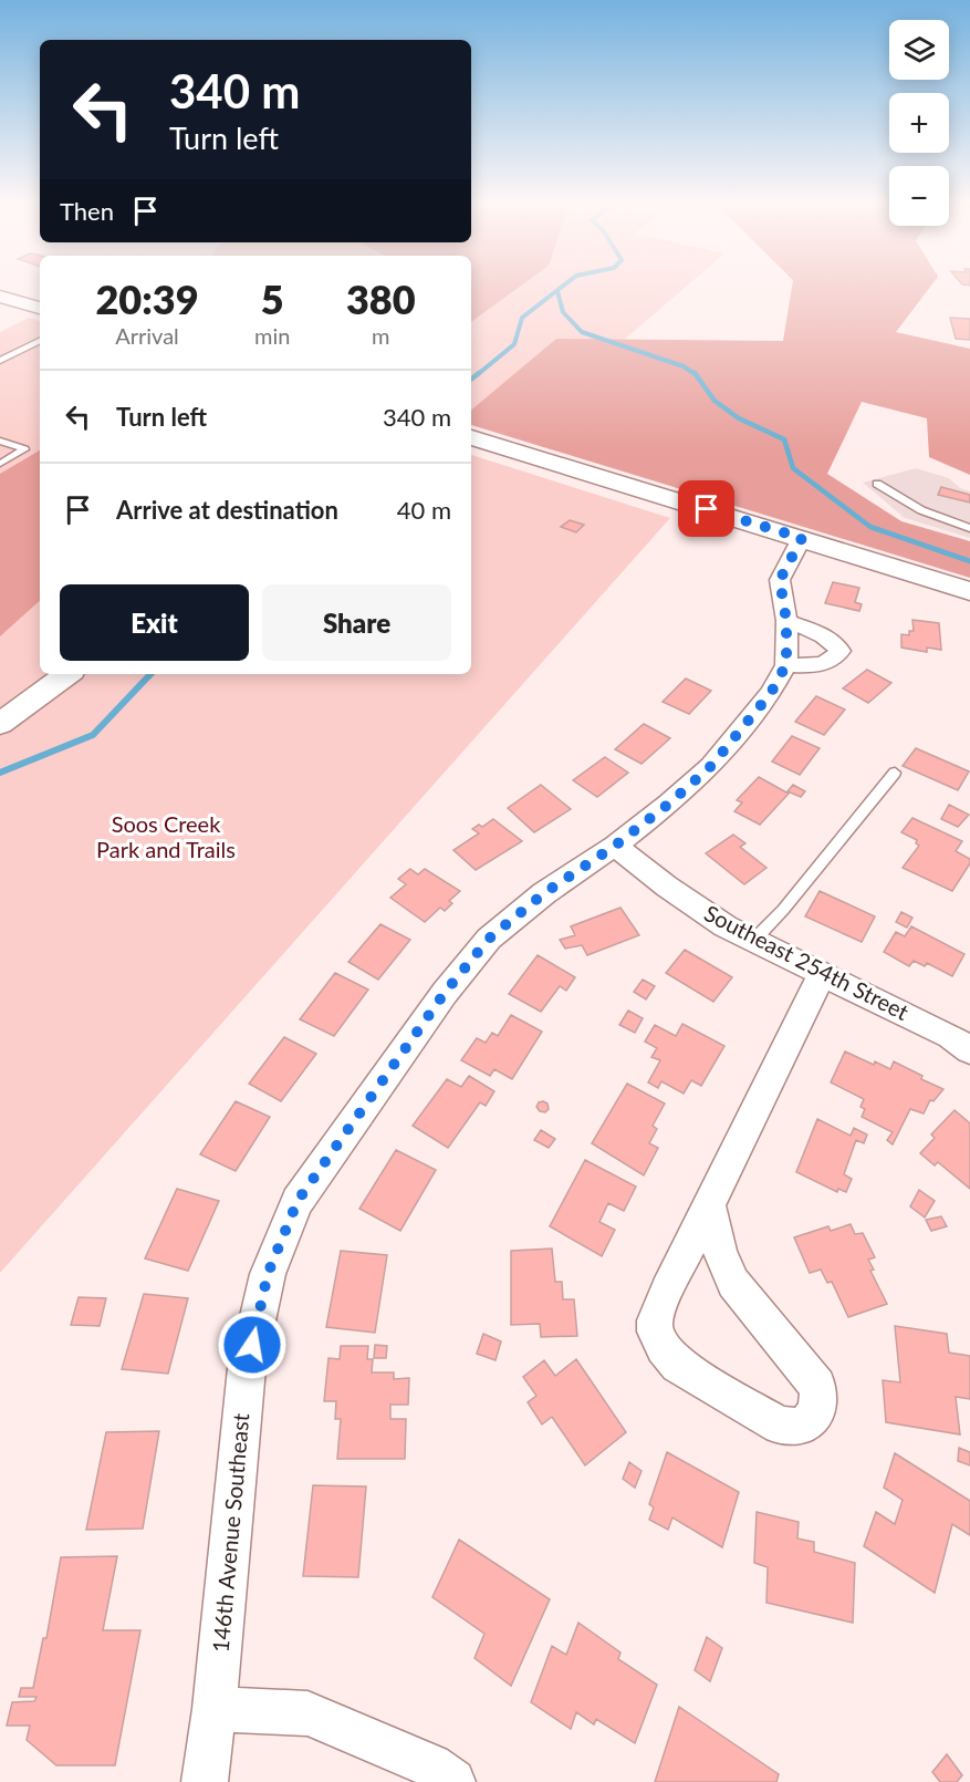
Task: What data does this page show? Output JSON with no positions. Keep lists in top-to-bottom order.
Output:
{
  "streets": {
    "street": ["Southeast 254th Street", "146th Avenue Southeast"]
  },
  "crossings": [
    ["Southeast 254th Street", "146th Avenue Southeast"]
  ],
  "parks": ["Soos Creek Park and Trails"],
  "page": {
    "map_buttons": ["+", "−"],
    "turn": ["340 m", "Turn left"],
    "then": "Then",
    "eta": [
      "20:39",
      "Arrival",
      "5",
      "min",
      "380",
      "m"
    ],
    "list": [
      {
        "name": "Turn left",
        "value": "340 m"
      },
      {
        "name": "Arrive at destination",
        "value": "40 m"
      }
    ],
    "buttons": ["Exit", "Share"]
  }
}
